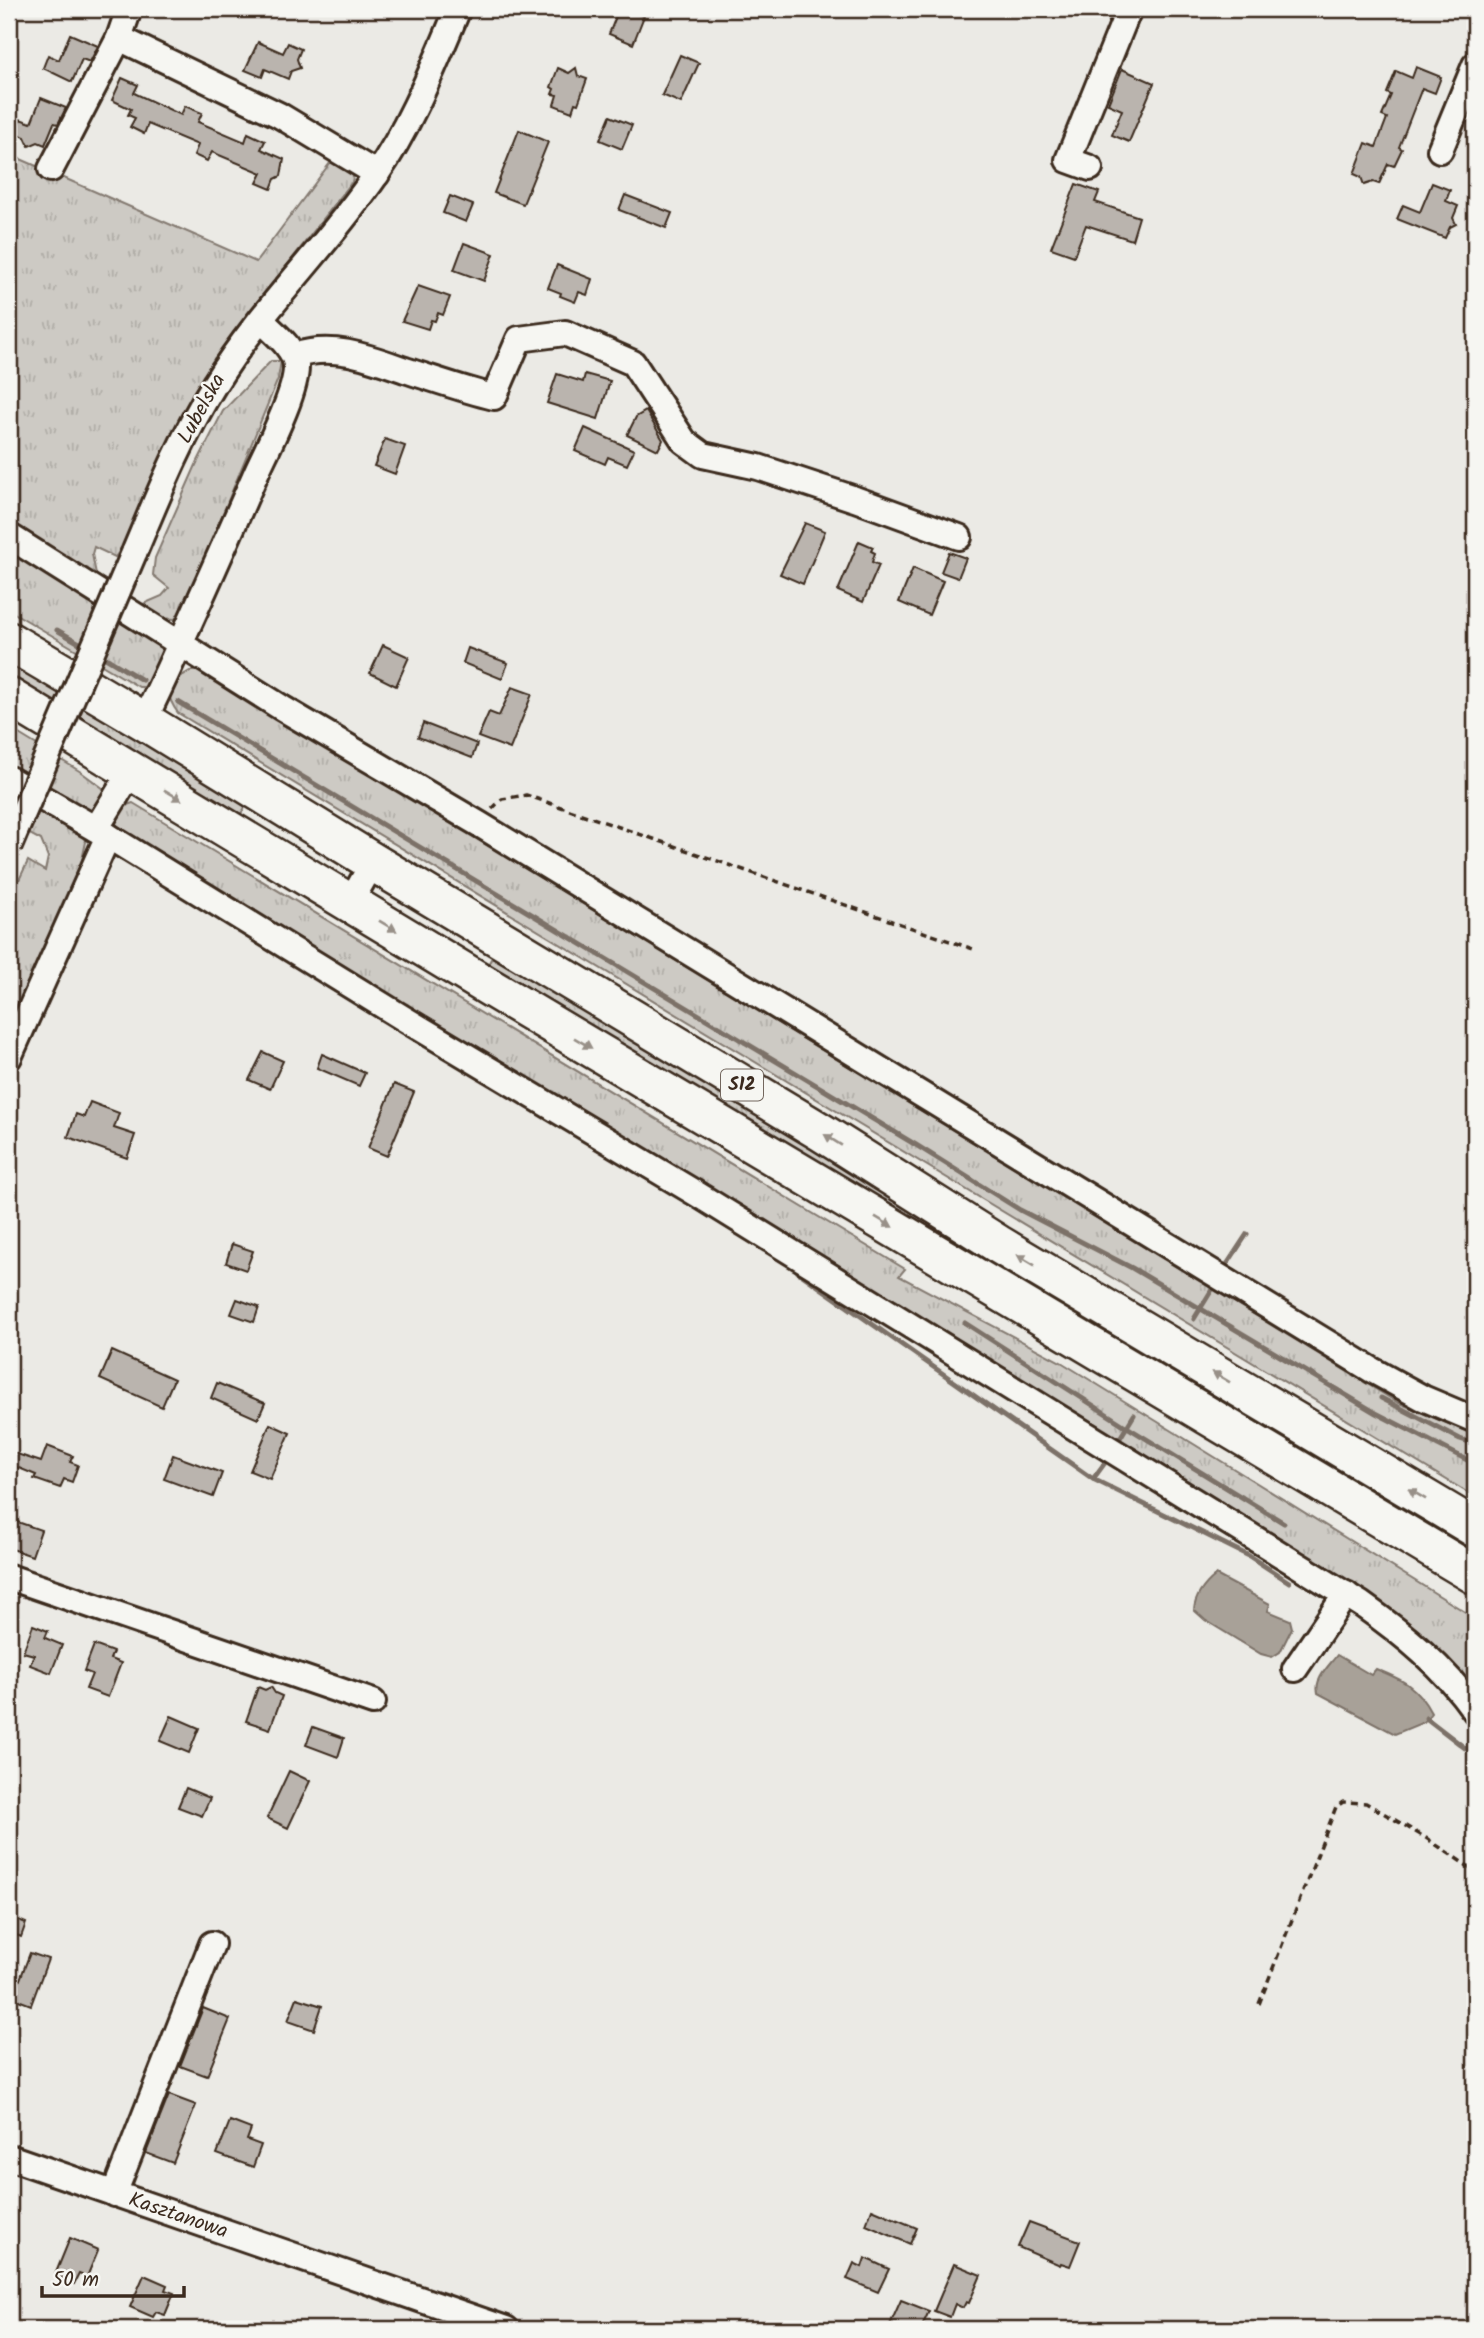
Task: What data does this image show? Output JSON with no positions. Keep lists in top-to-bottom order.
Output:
{
  "streets": {
    "highway": ["S12"],
    "street": ["Lubelska", "Kasztanowa"]
  },
  "scale_bar": "50 m"
}
